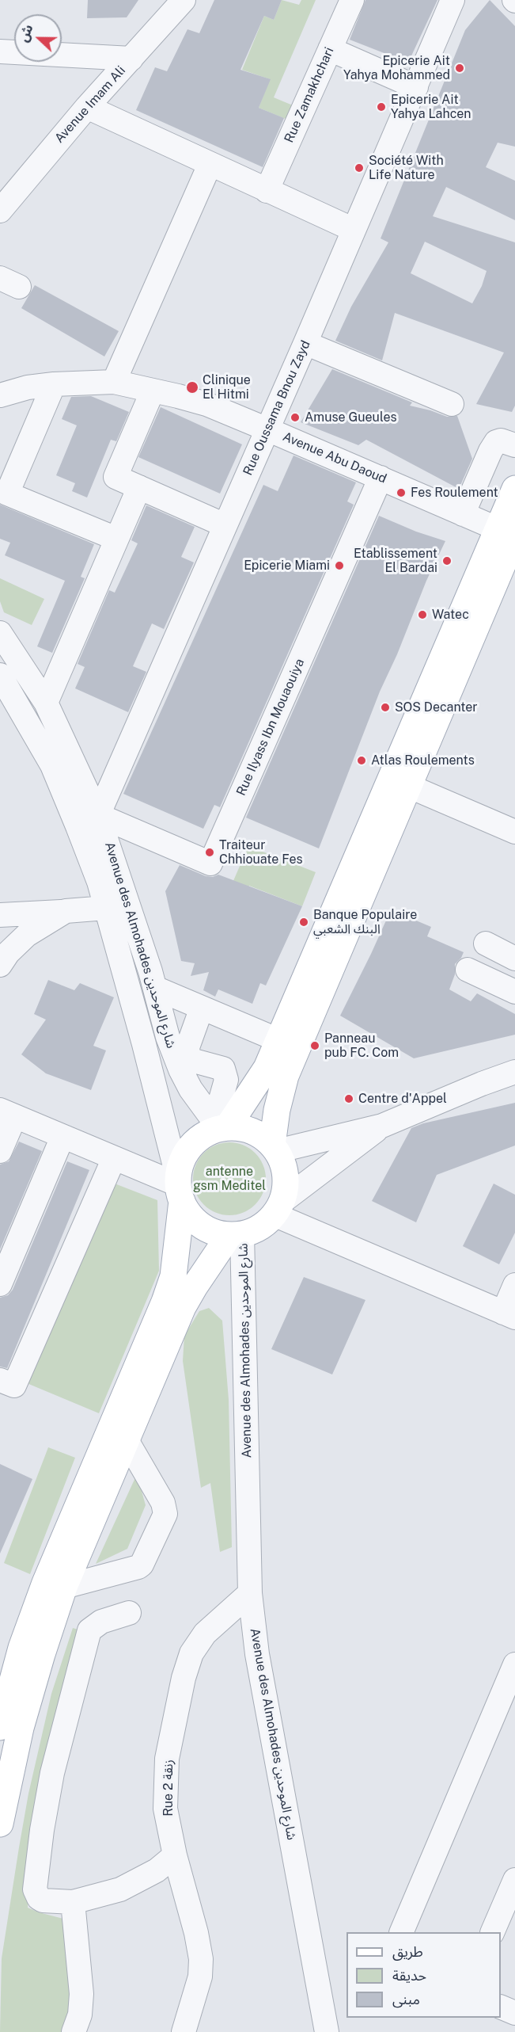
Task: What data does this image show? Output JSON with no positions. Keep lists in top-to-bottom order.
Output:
{
  "streets": {
    "street": [
      "Rue Zamakhchari",
      "Avenue Imam Ali",
      "Rue Oussama Bnou Zayd",
      "Avenue Abu Daoud",
      "Rue Ilyass Ibn Mouaouiya",
      "Avenue des Almohades شارع الموحدين",
      "Rue 2 زنقة"
    ]
  },
  "crossings": [
    ["Rue Oussama Bnou Zayd", "Avenue Abu Daoud"],
    ["Rue Oussama Bnou Zayd", "Rue Ilyass Ibn Mouaouiya"],
    ["Rue Oussama Bnou Zayd", "Avenue des Almohades شارع الموحدين"],
    ["Avenue Abu Daoud", "Rue Ilyass Ibn Mouaouiya"],
    ["Rue Ilyass Ibn Mouaouiya", "Avenue des Almohades شارع الموحدين"],
    ["Avenue des Almohades شارع الموحدين", "Rue 2 زنقة"]
  ],
  "parks": ["antenne gsm Meditel"],
  "places": [
    "Epicerie Ait Yahya Mohammed",
    "Epicerie Ait Yahya Lahcen",
    "Société With Life Nature",
    "Clinique El Hitmi",
    "Amuse Gueules",
    "Fes Roulement",
    "Etablissement El Bardai",
    "Epicerie Miami",
    "Watec",
    "SOS Decanter",
    "Atlas Roulements",
    "Traiteur Chhiouate Fes",
    "Banque Populaire البنك الشعبي",
    "Panneau pub FC. Com",
    "Centre d'Appel"
  ],
  "legend": ["طريق", "حديقة", "مبنى"],
  "north": "left"
}
